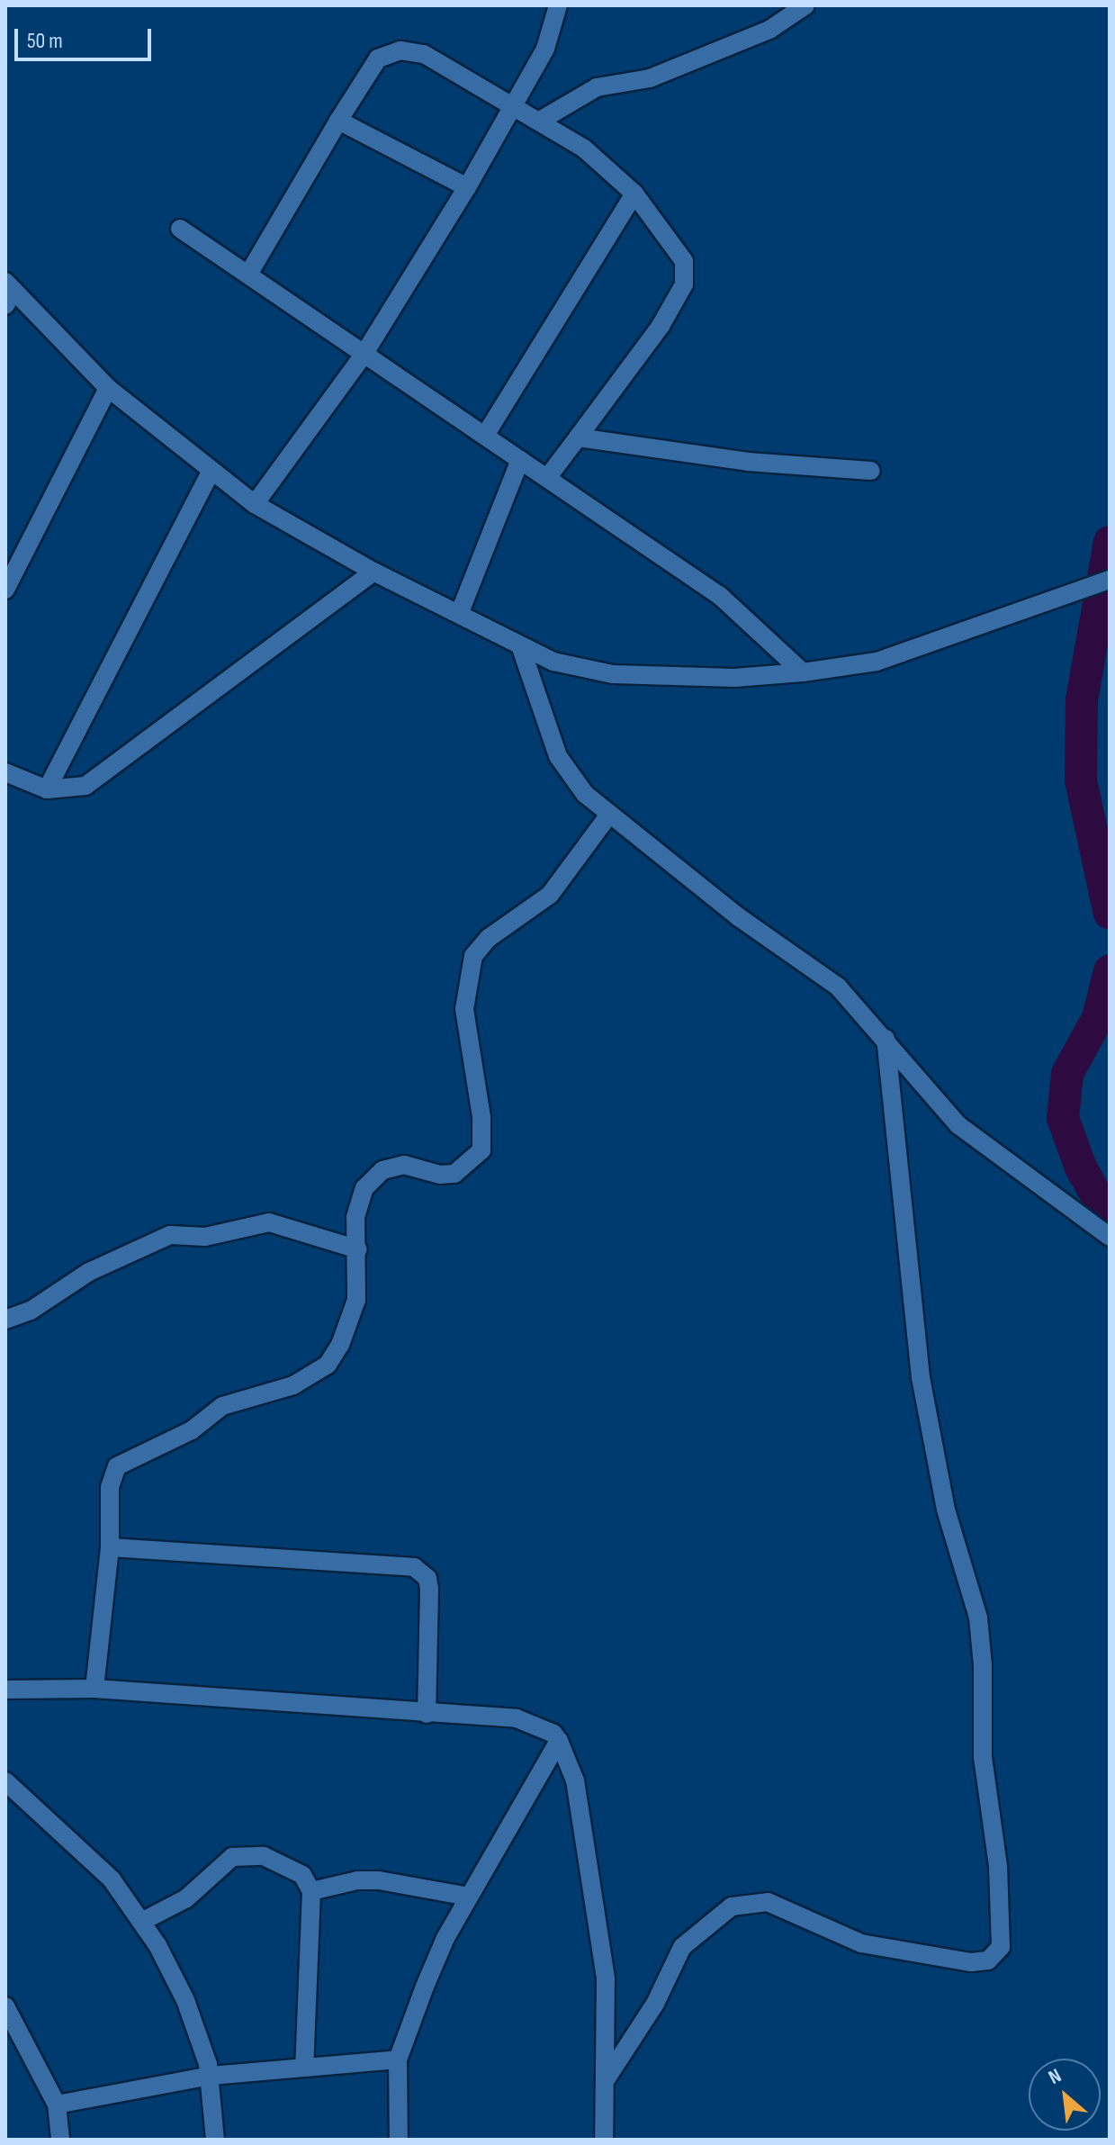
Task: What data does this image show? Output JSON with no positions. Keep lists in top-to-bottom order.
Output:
{
  "scale_bar": "50 m",
  "north": "top left"
}
